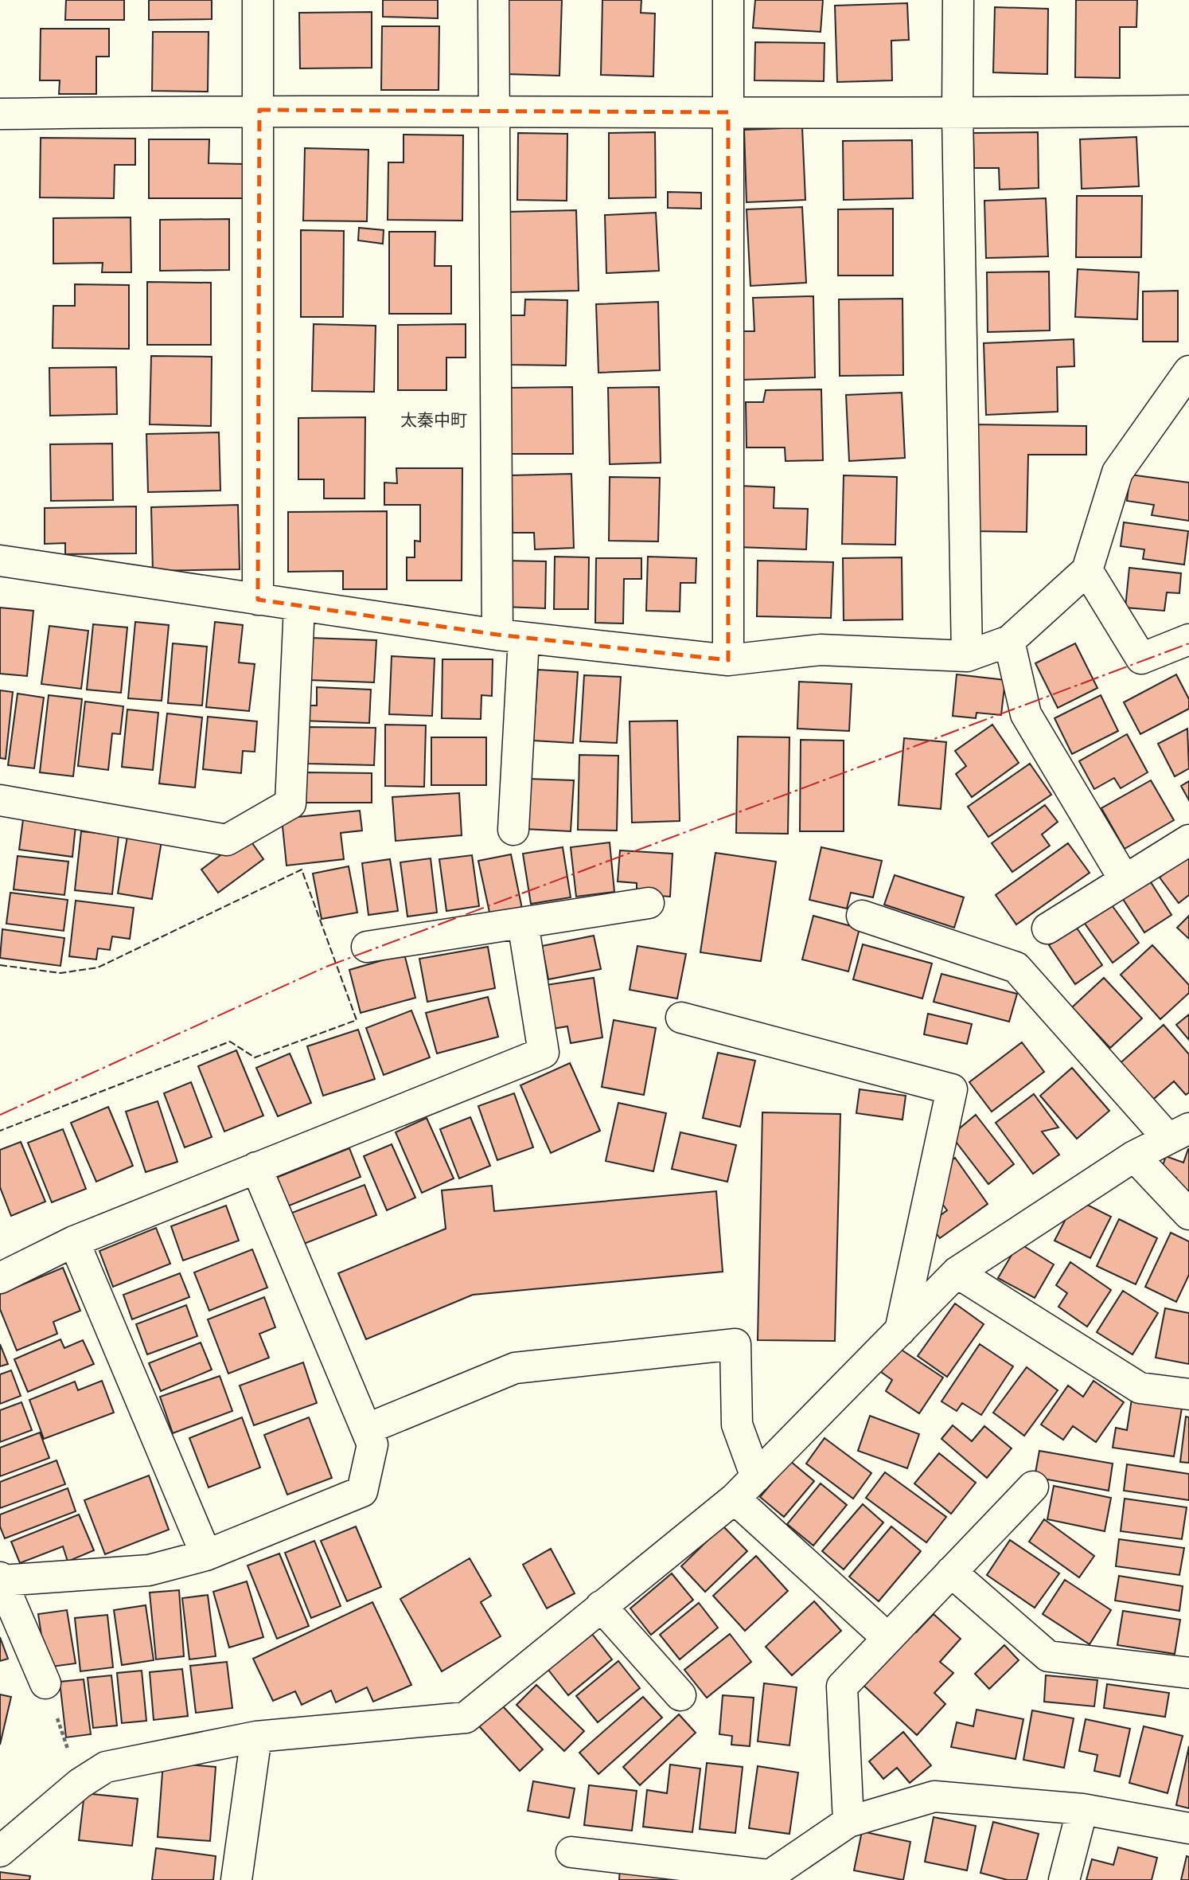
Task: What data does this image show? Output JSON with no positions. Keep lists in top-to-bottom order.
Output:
{
  "districts": ["太秦中町"]
}
